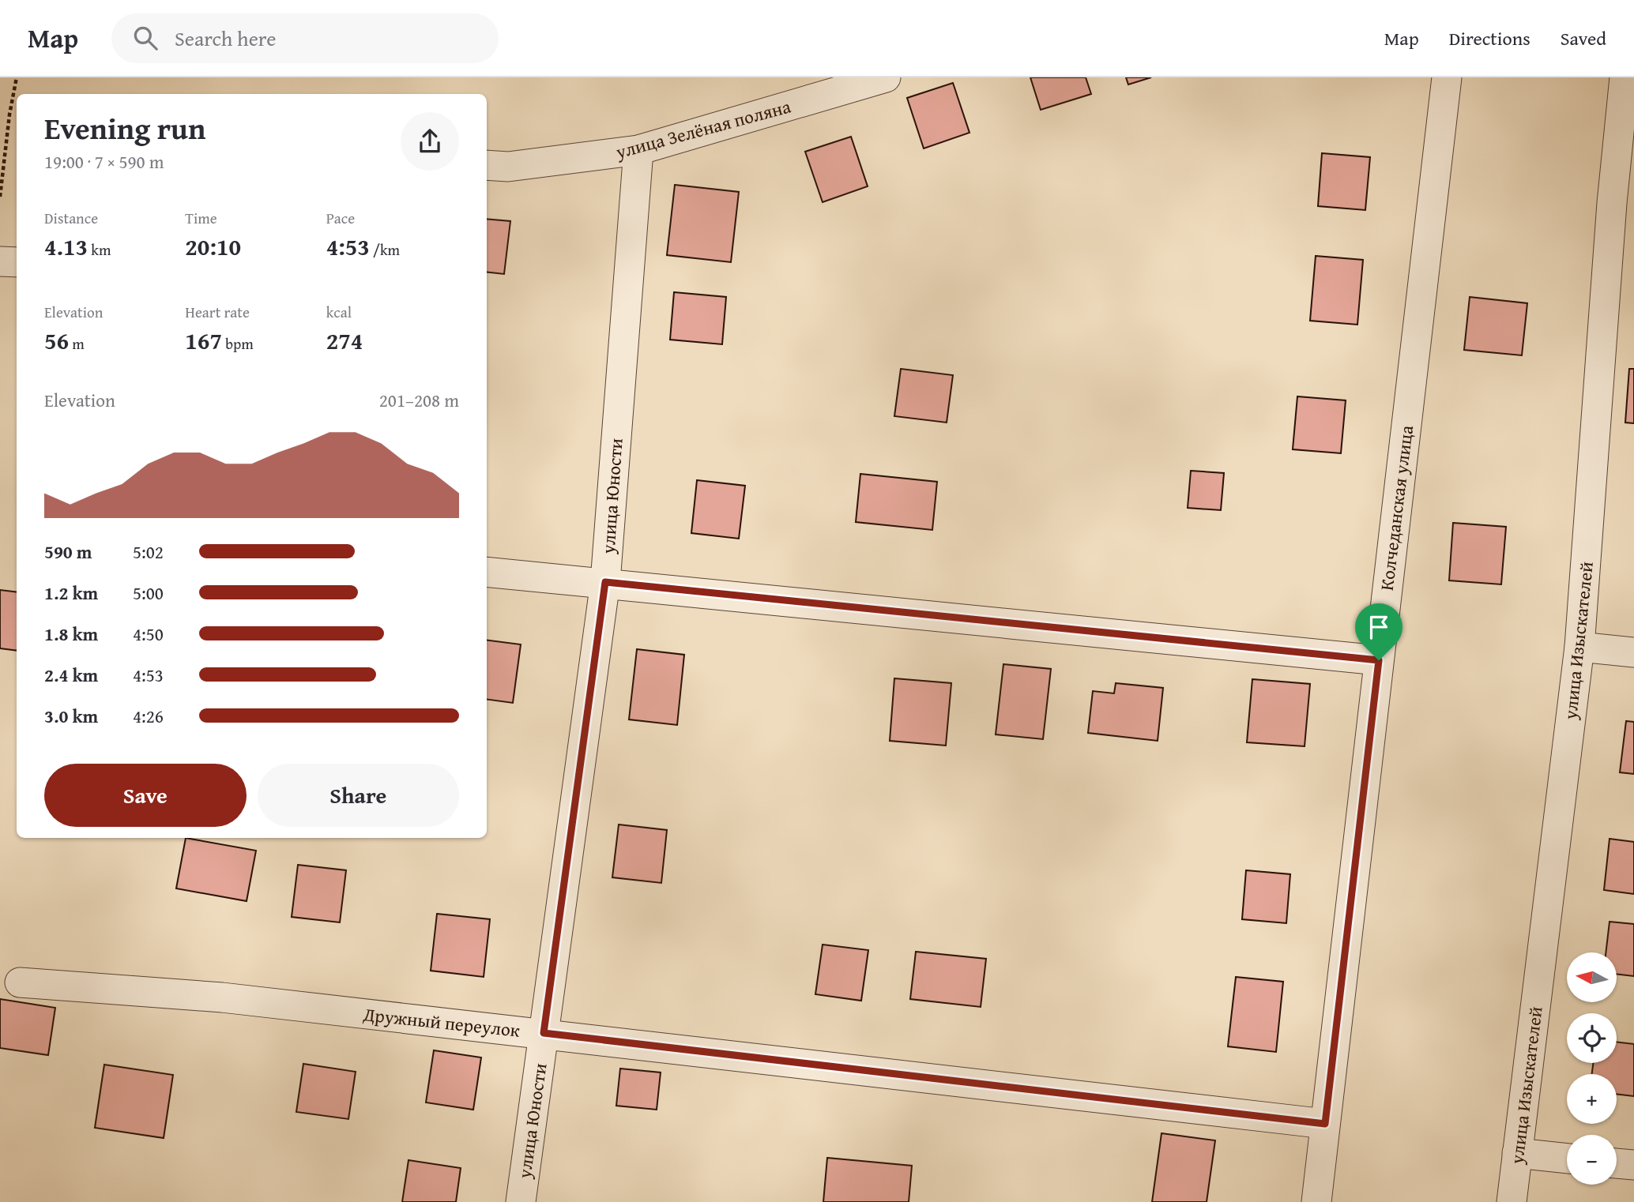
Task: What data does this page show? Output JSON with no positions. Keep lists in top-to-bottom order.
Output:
{
  "streets": {
    "street": [
      "улица Зелёная поляна",
      "улица Юности",
      "Колчеданская улица",
      "улица Изыскателей",
      "Дружный переулок"
    ]
  },
  "crossings": [
    ["улица Зелёная поляна", "улица Юности"],
    ["улица Юности", "Дружный переулок"],
    ["Колчеданская улица", "Дружный переулок"]
  ],
  "north": "left",
  "page": {
    "header": "Map",
    "search": "Search here",
    "nav": ["Map", "Directions", "Saved"],
    "heading": ["Evening run", "19:00 · 7 × 590 m"],
    "stats": [
      ["Distance", "4.13 km"],
      ["Time", "20:10"],
      ["Pace", "4:53 /km"],
      ["Elevation", "56 m"],
      ["Heart rate", "167 bpm"],
      ["kcal", "274"]
    ],
    "chart": ["Elevation", "201–208 m"],
    "list": [
      {
        "name": "590 m",
        "note": "5:02"
      },
      {
        "name": "1.2 km",
        "note": "5:00"
      },
      {
        "name": "1.8 km",
        "note": "4:50"
      },
      {
        "name": "2.4 km",
        "note": "4:53"
      },
      {
        "name": "3.0 km",
        "note": "4:26"
      }
    ],
    "buttons": ["Save", "Share"],
    "map_buttons": ["+", "−"]
  }
}
